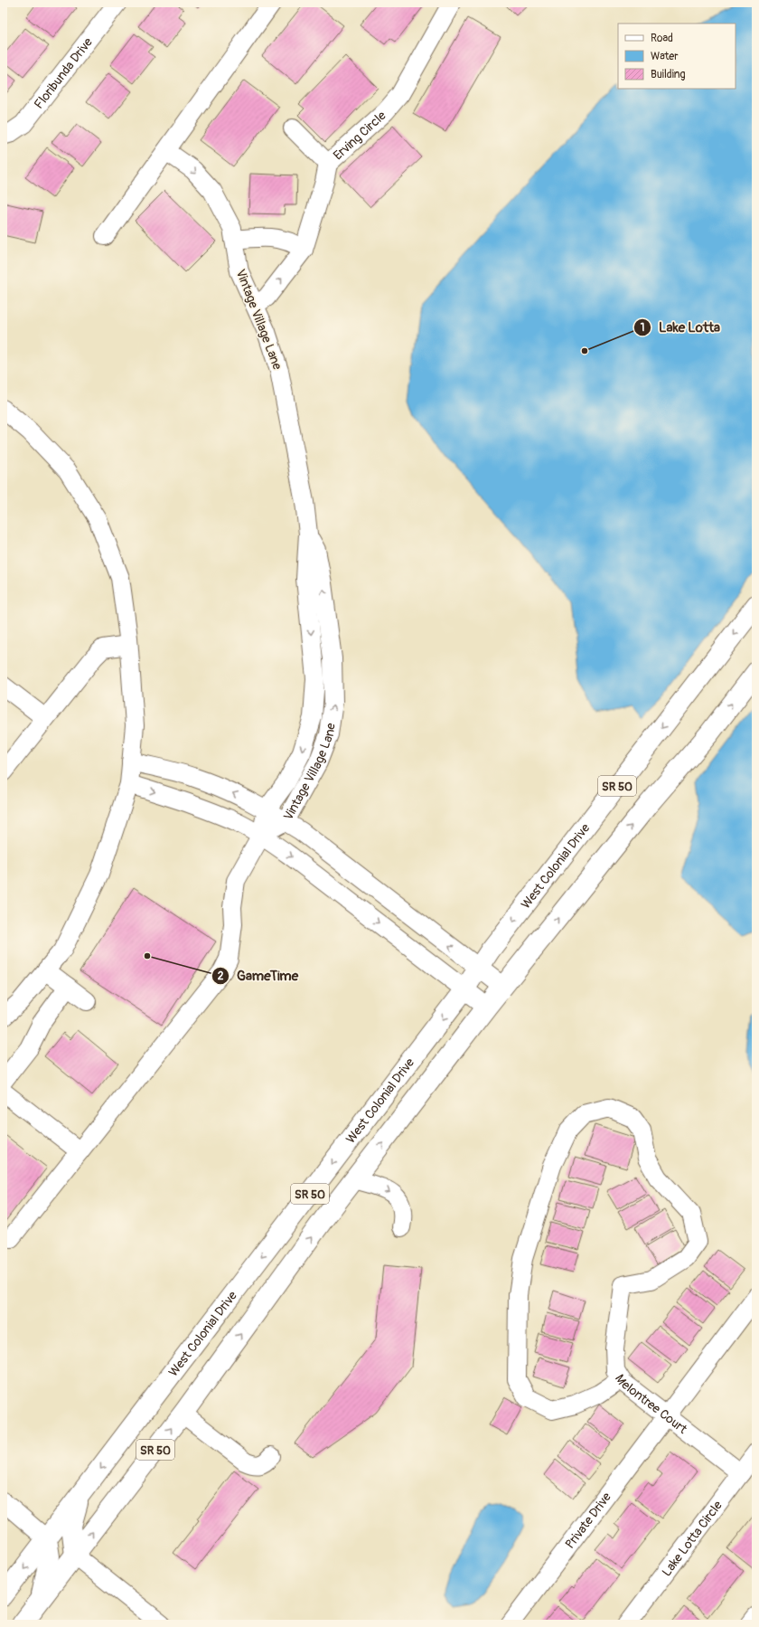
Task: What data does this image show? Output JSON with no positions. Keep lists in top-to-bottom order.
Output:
{
  "streets": {
    "highway": ["SR 50", "West Colonial Drive"],
    "street": [
      "Floribunda Drive",
      "Erving Circle",
      "Vintage Village Lane",
      "Melontree Court",
      "Private Drive",
      "Lake Lotta Circle"
    ]
  },
  "crossings": [
    ["Erving Circle", "Vintage Village Lane"],
    ["Melontree Court", "Private Drive"],
    ["Melontree Court", "Lake Lotta Circle"]
  ],
  "places": ["Lake Lotta", "GameTime"],
  "legend": ["Road", "Water", "Building"]
}
